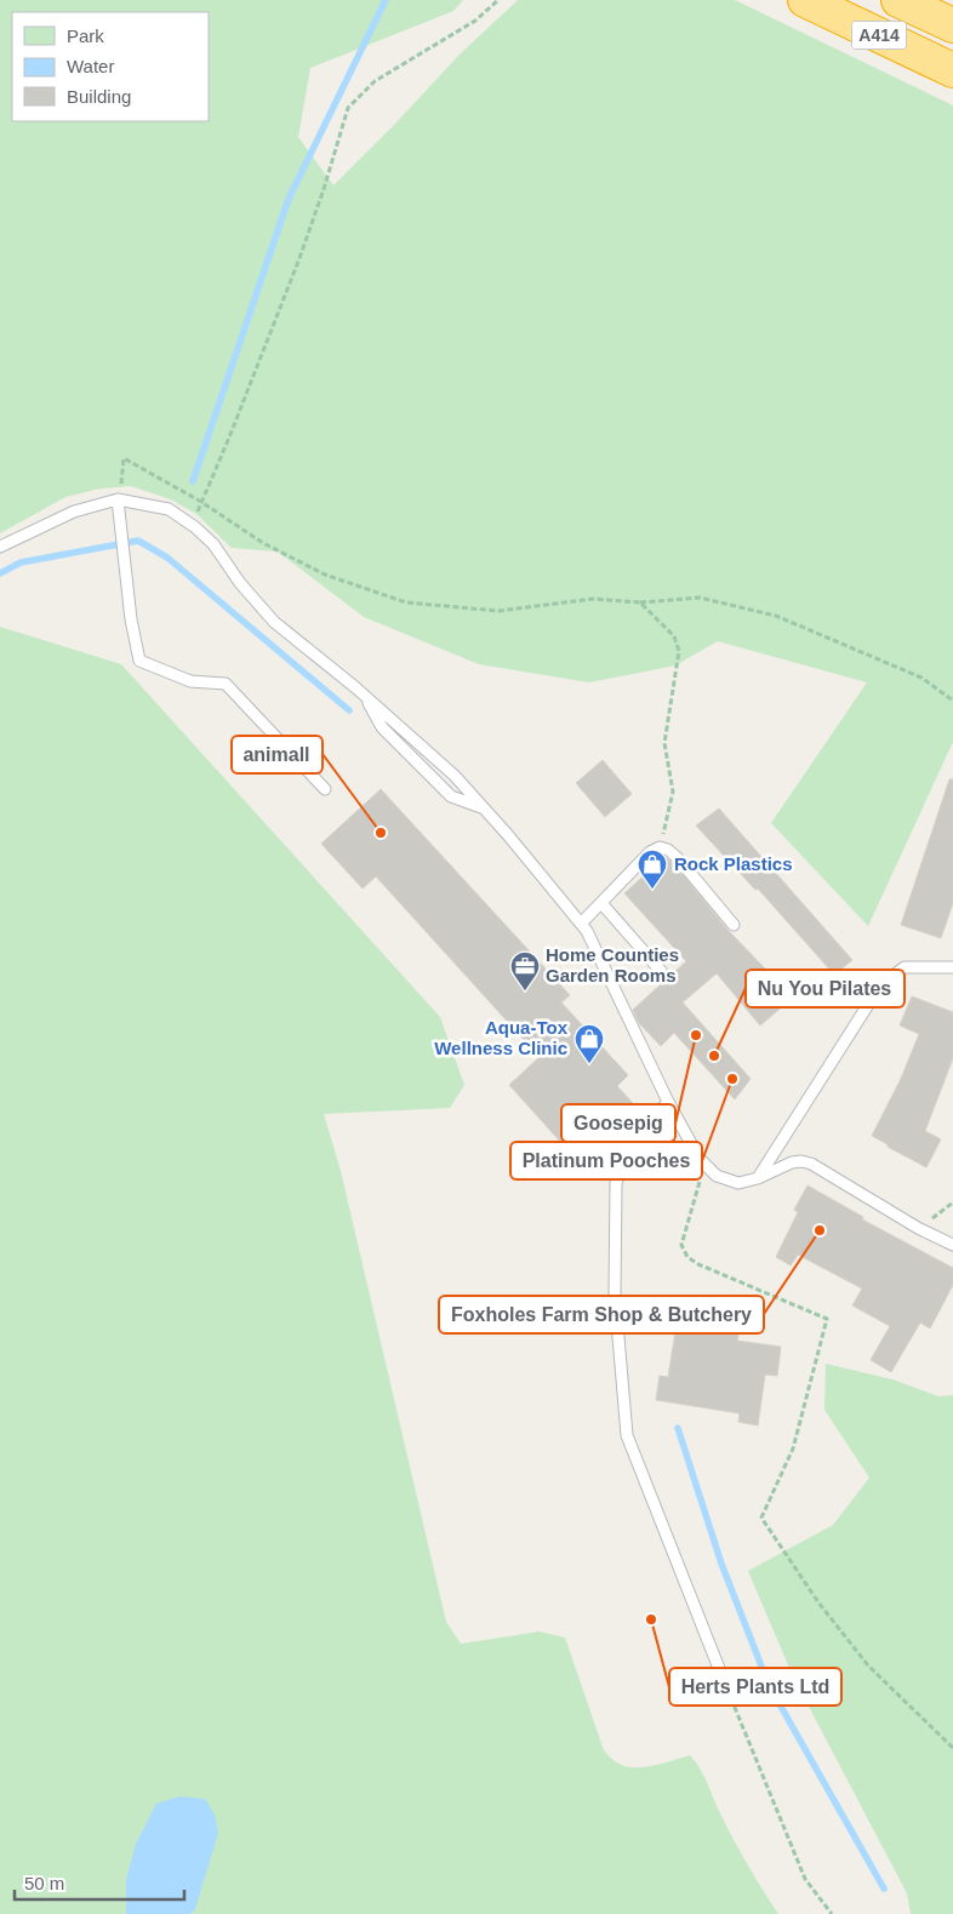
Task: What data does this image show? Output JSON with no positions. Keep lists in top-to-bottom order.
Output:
{
  "streets": {
    "highway": ["A414"]
  },
  "places": {
    "other": [
      "animall",
      "Goosepig",
      "Nu You Pilates",
      "Platinum Pooches",
      "Foxholes Farm Shop & Butchery",
      "Herts Plants Ltd"
    ],
    "shop": ["Rock Plastics", "Aqua-Tox Wellness Clinic"],
    "office": ["Home Counties Garden Rooms"]
  },
  "legend": ["Park", "Water", "Building"],
  "scale_bar": "50 m"
}
